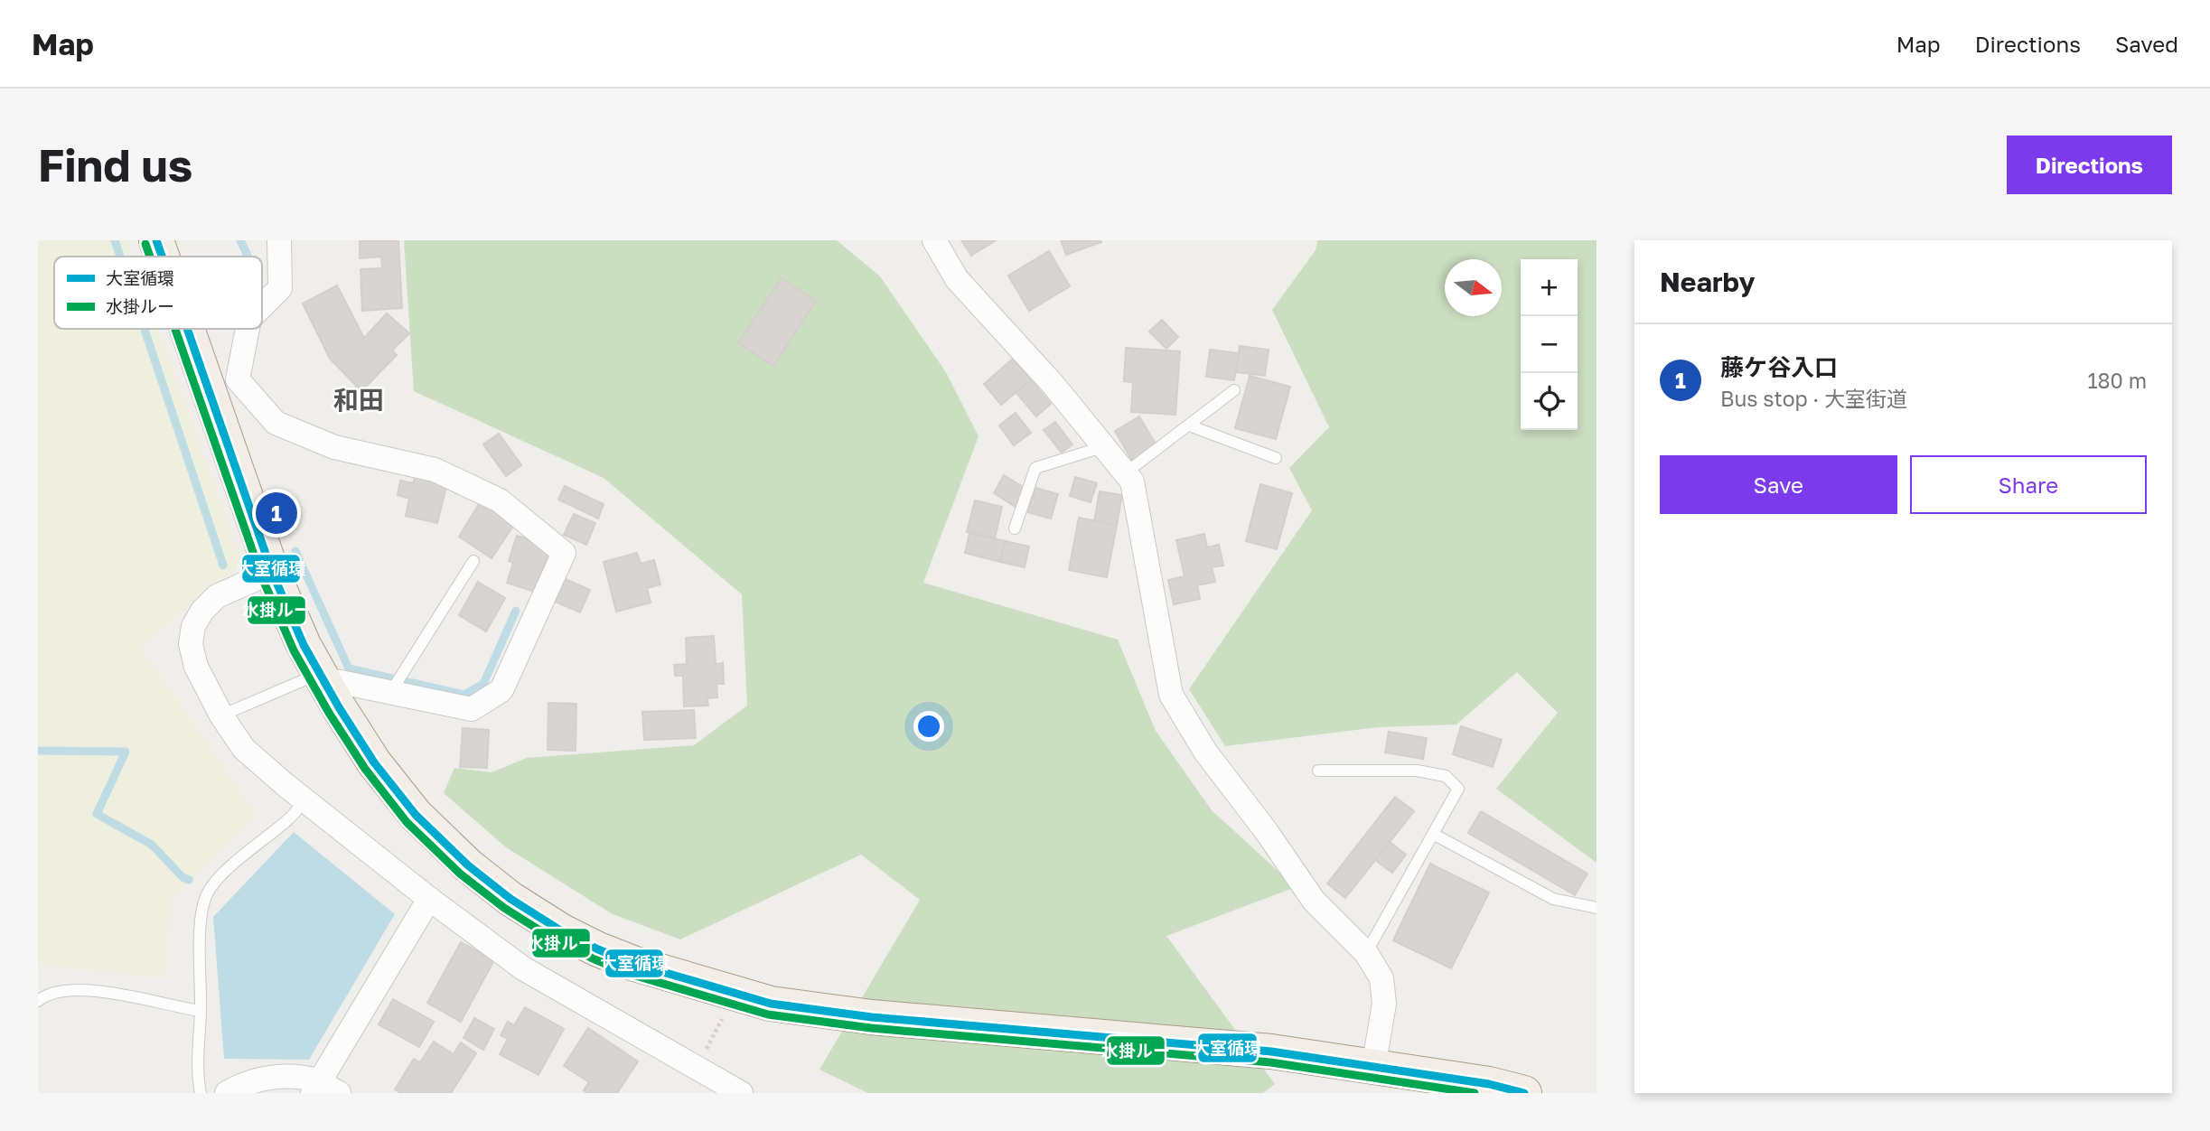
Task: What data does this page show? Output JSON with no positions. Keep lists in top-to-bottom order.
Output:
{
  "districts": ["和田"],
  "lines": ["transit line 大室循環", "transit line 水掛ルー"],
  "legend": ["大室循環", "水掛ルー"],
  "north": "right",
  "page": {
    "header": "Map",
    "nav": ["Map", "Directions", "Saved"],
    "buttons": [
      "Directions",
      ["Save", "Share"]
    ],
    "title": "Find us",
    "heading": "Nearby",
    "map_buttons": ["+", "−"],
    "list": [
      {
        "mark": "1",
        "name": "藤ケ谷入口",
        "note": "Bus stop · 大室街道",
        "value": "180 m"
      }
    ],
    "pins": "1"
  }
}
